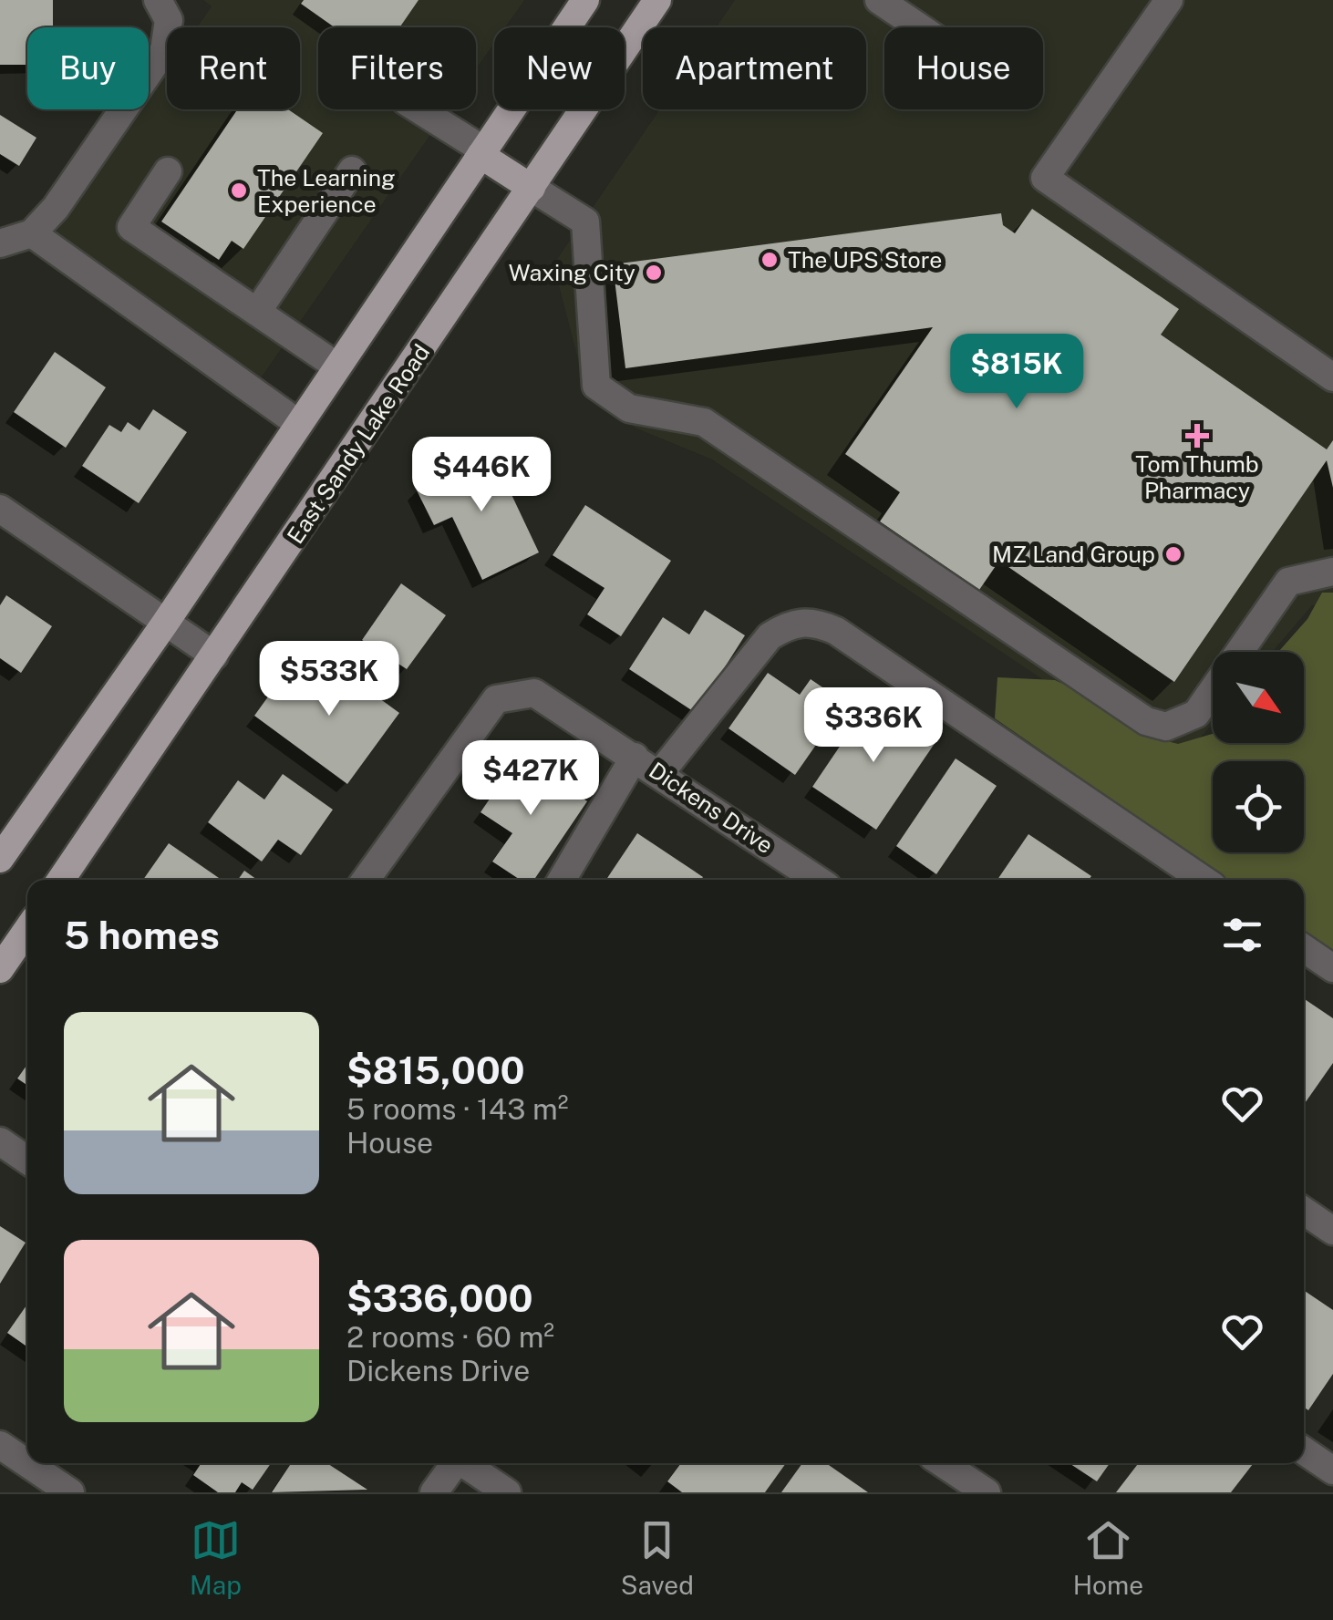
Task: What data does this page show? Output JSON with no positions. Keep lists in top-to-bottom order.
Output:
{
  "streets": {
    "main road": ["East Sandy Lake Road"],
    "street": ["Dickens Drive"]
  },
  "places": {
    "other": [
      "The Learning Experience",
      "The UPS Store",
      "Waxing City",
      "MZ Land Group"
    ],
    "health": ["Tom Thumb Pharmacy"]
  },
  "north": "bottom right",
  "page": {
    "chip": [
      "Buy",
      "Rent",
      "Filters",
      "New",
      "Apartment",
      "House"
    ],
    "price": [
      "$815K",
      "$446K",
      "$533K",
      "$336K",
      "$427K"
    ],
    "heading": "5 homes",
    "list": [
      {
        "name": "$815,000",
        "note": "5 rooms · 143 m² · House"
      },
      {
        "name": "$336,000",
        "note": "2 rooms · 60 m² · Dickens Drive"
      }
    ],
    "tabs": ["Map", "Saved", "Home"]
  }
}
